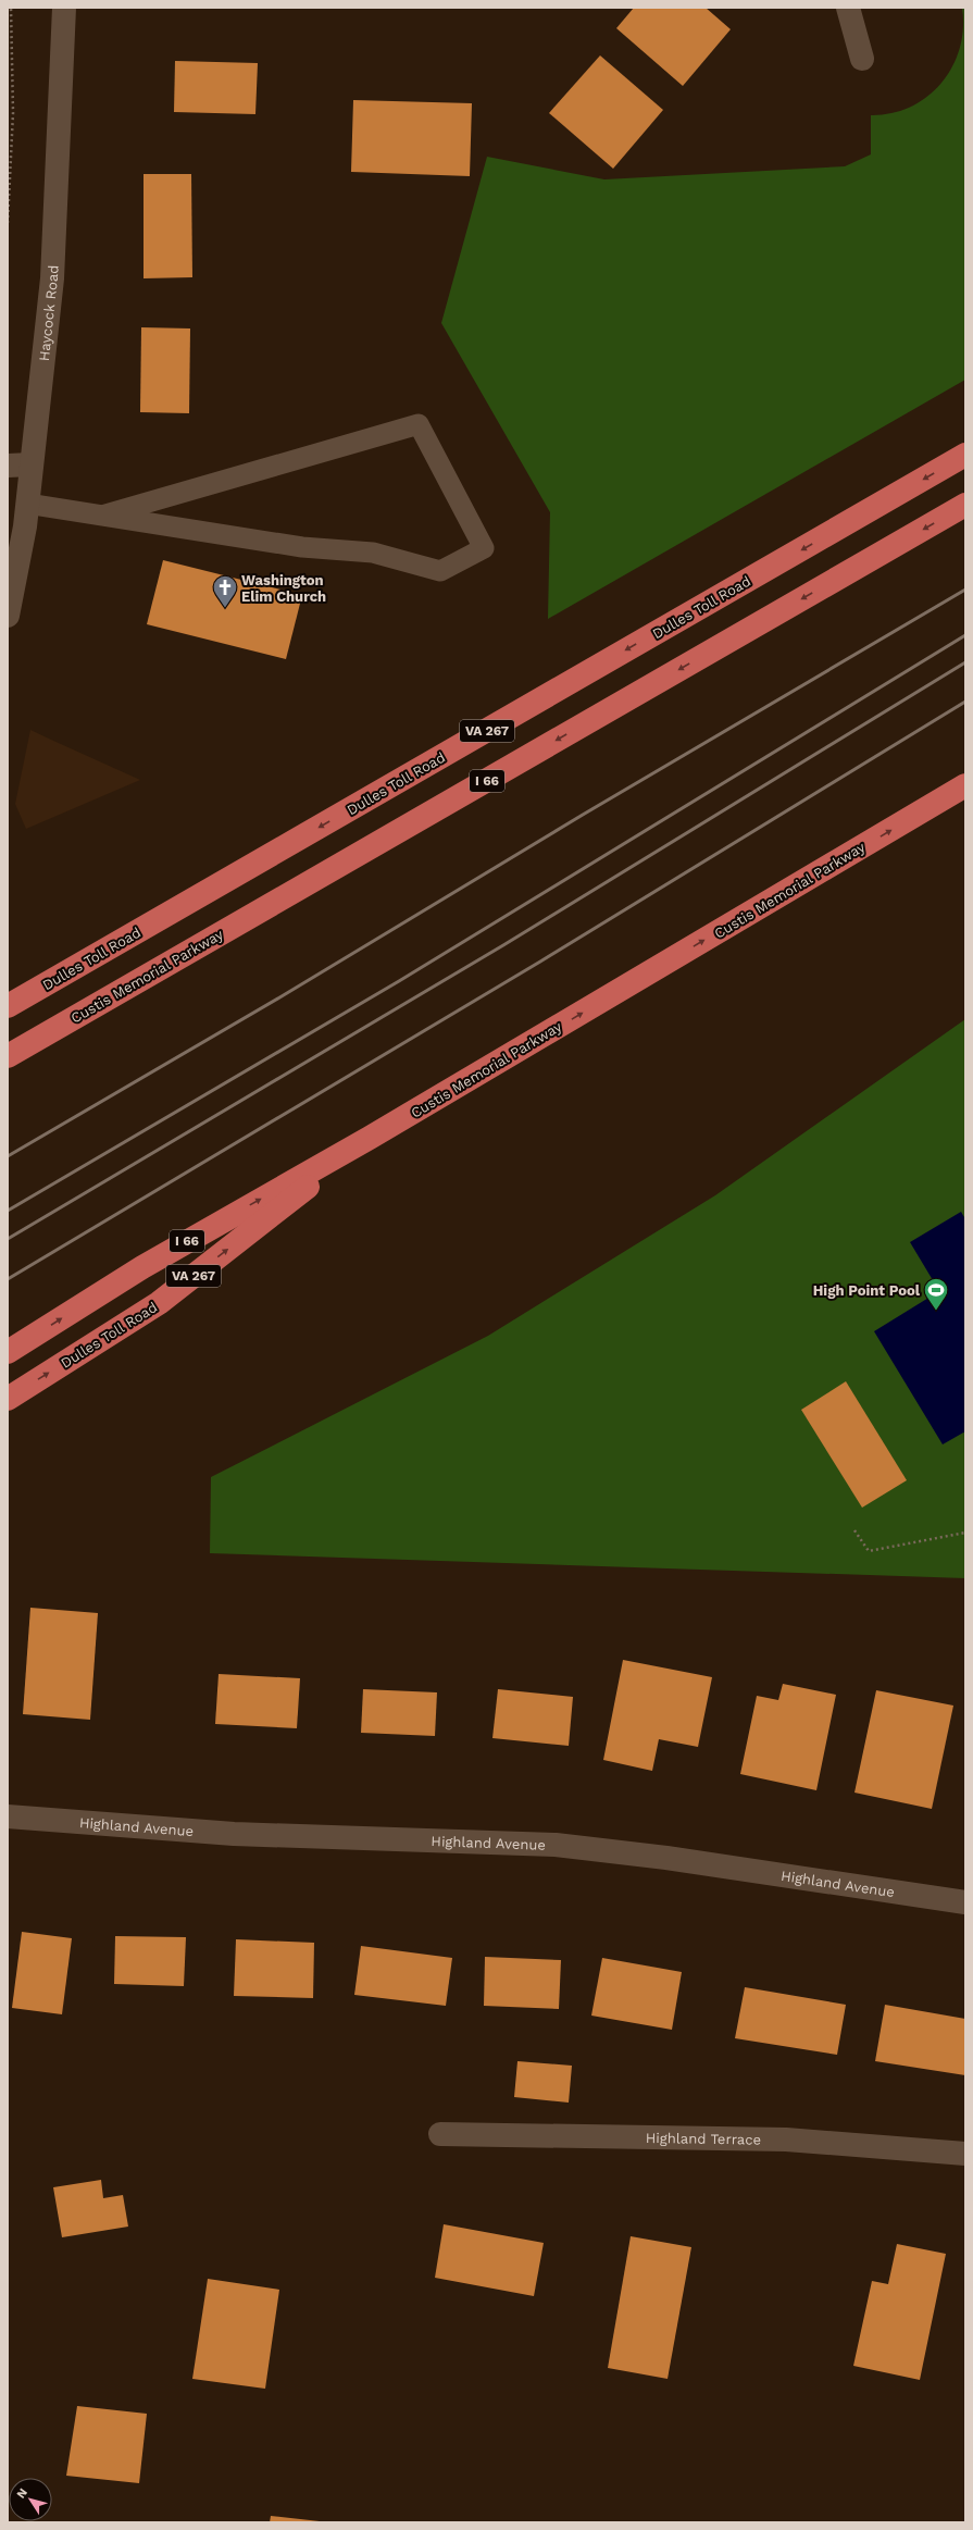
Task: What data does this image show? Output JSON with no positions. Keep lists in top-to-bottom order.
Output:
{
  "streets": {
    "highway": [
      "Dulles Toll Road",
      "VA 267",
      "I 66",
      "Custis Memorial Parkway"
    ],
    "street": ["Haycock Road", "Highland Avenue", "Highland Terrace"]
  },
  "crossings": [
    ["Dulles Toll Road", "Custis Memorial Parkway"]
  ],
  "places": {
    "church": ["Washington Elim Church"],
    "sports": ["High Point Pool"]
  },
  "north": "top left"
}
